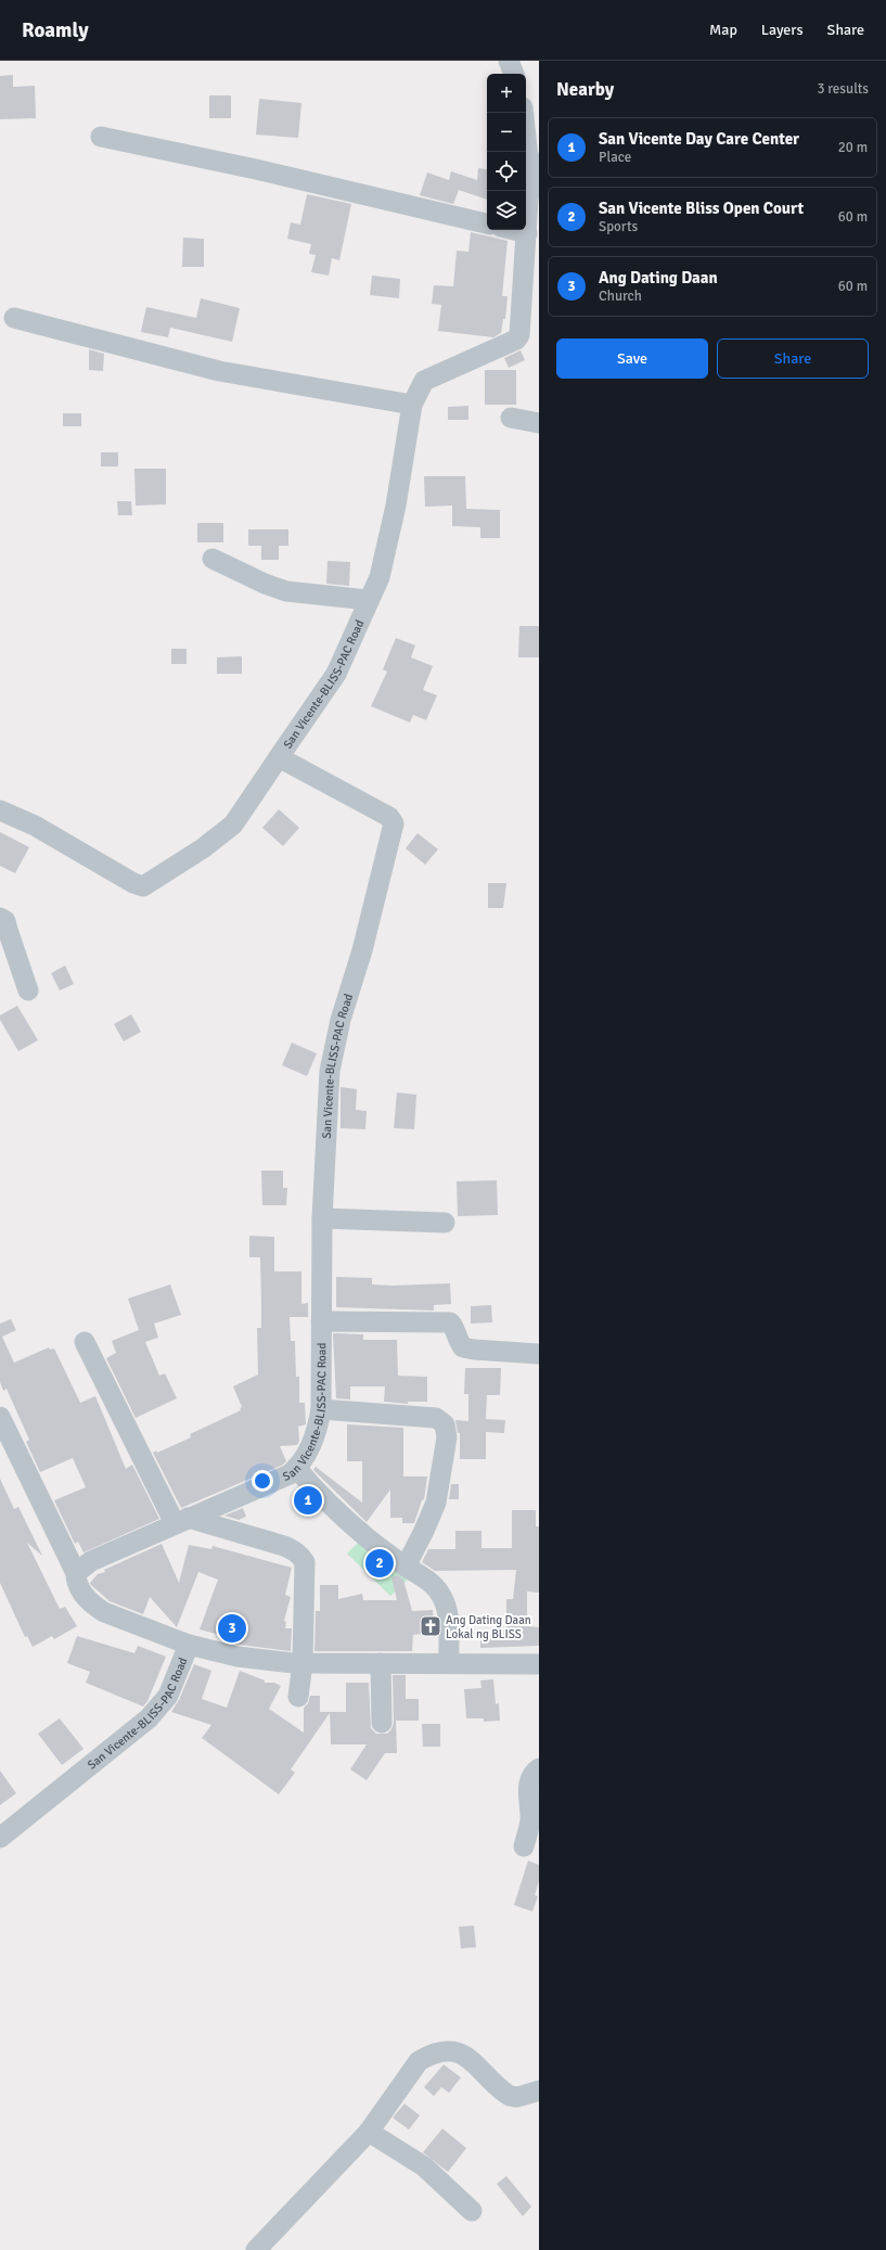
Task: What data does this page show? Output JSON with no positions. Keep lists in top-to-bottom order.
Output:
{
  "streets": {
    "street": ["San Vicente-BLISS-PAC Road"]
  },
  "places": {
    "church": ["Ang Dating Daan Lokal ng BLISS"]
  },
  "page": {
    "header": "Roamly",
    "nav": ["Map", "Layers", "Share"],
    "heading": ["Nearby", "3 results"],
    "map_buttons": ["+", "−"],
    "list": [
      {
        "mark": "1",
        "name": "San Vicente Day Care Center",
        "note": "Place",
        "value": "20 m"
      },
      {
        "mark": "2",
        "name": "San Vicente Bliss Open Court",
        "note": "Sports",
        "value": "60 m"
      },
      {
        "mark": "3",
        "name": "Ang Dating Daan",
        "note": "Church",
        "value": "60 m"
      }
    ],
    "buttons": ["Save", "Share"],
    "pins": ["1", "2", "3"]
  }
}
